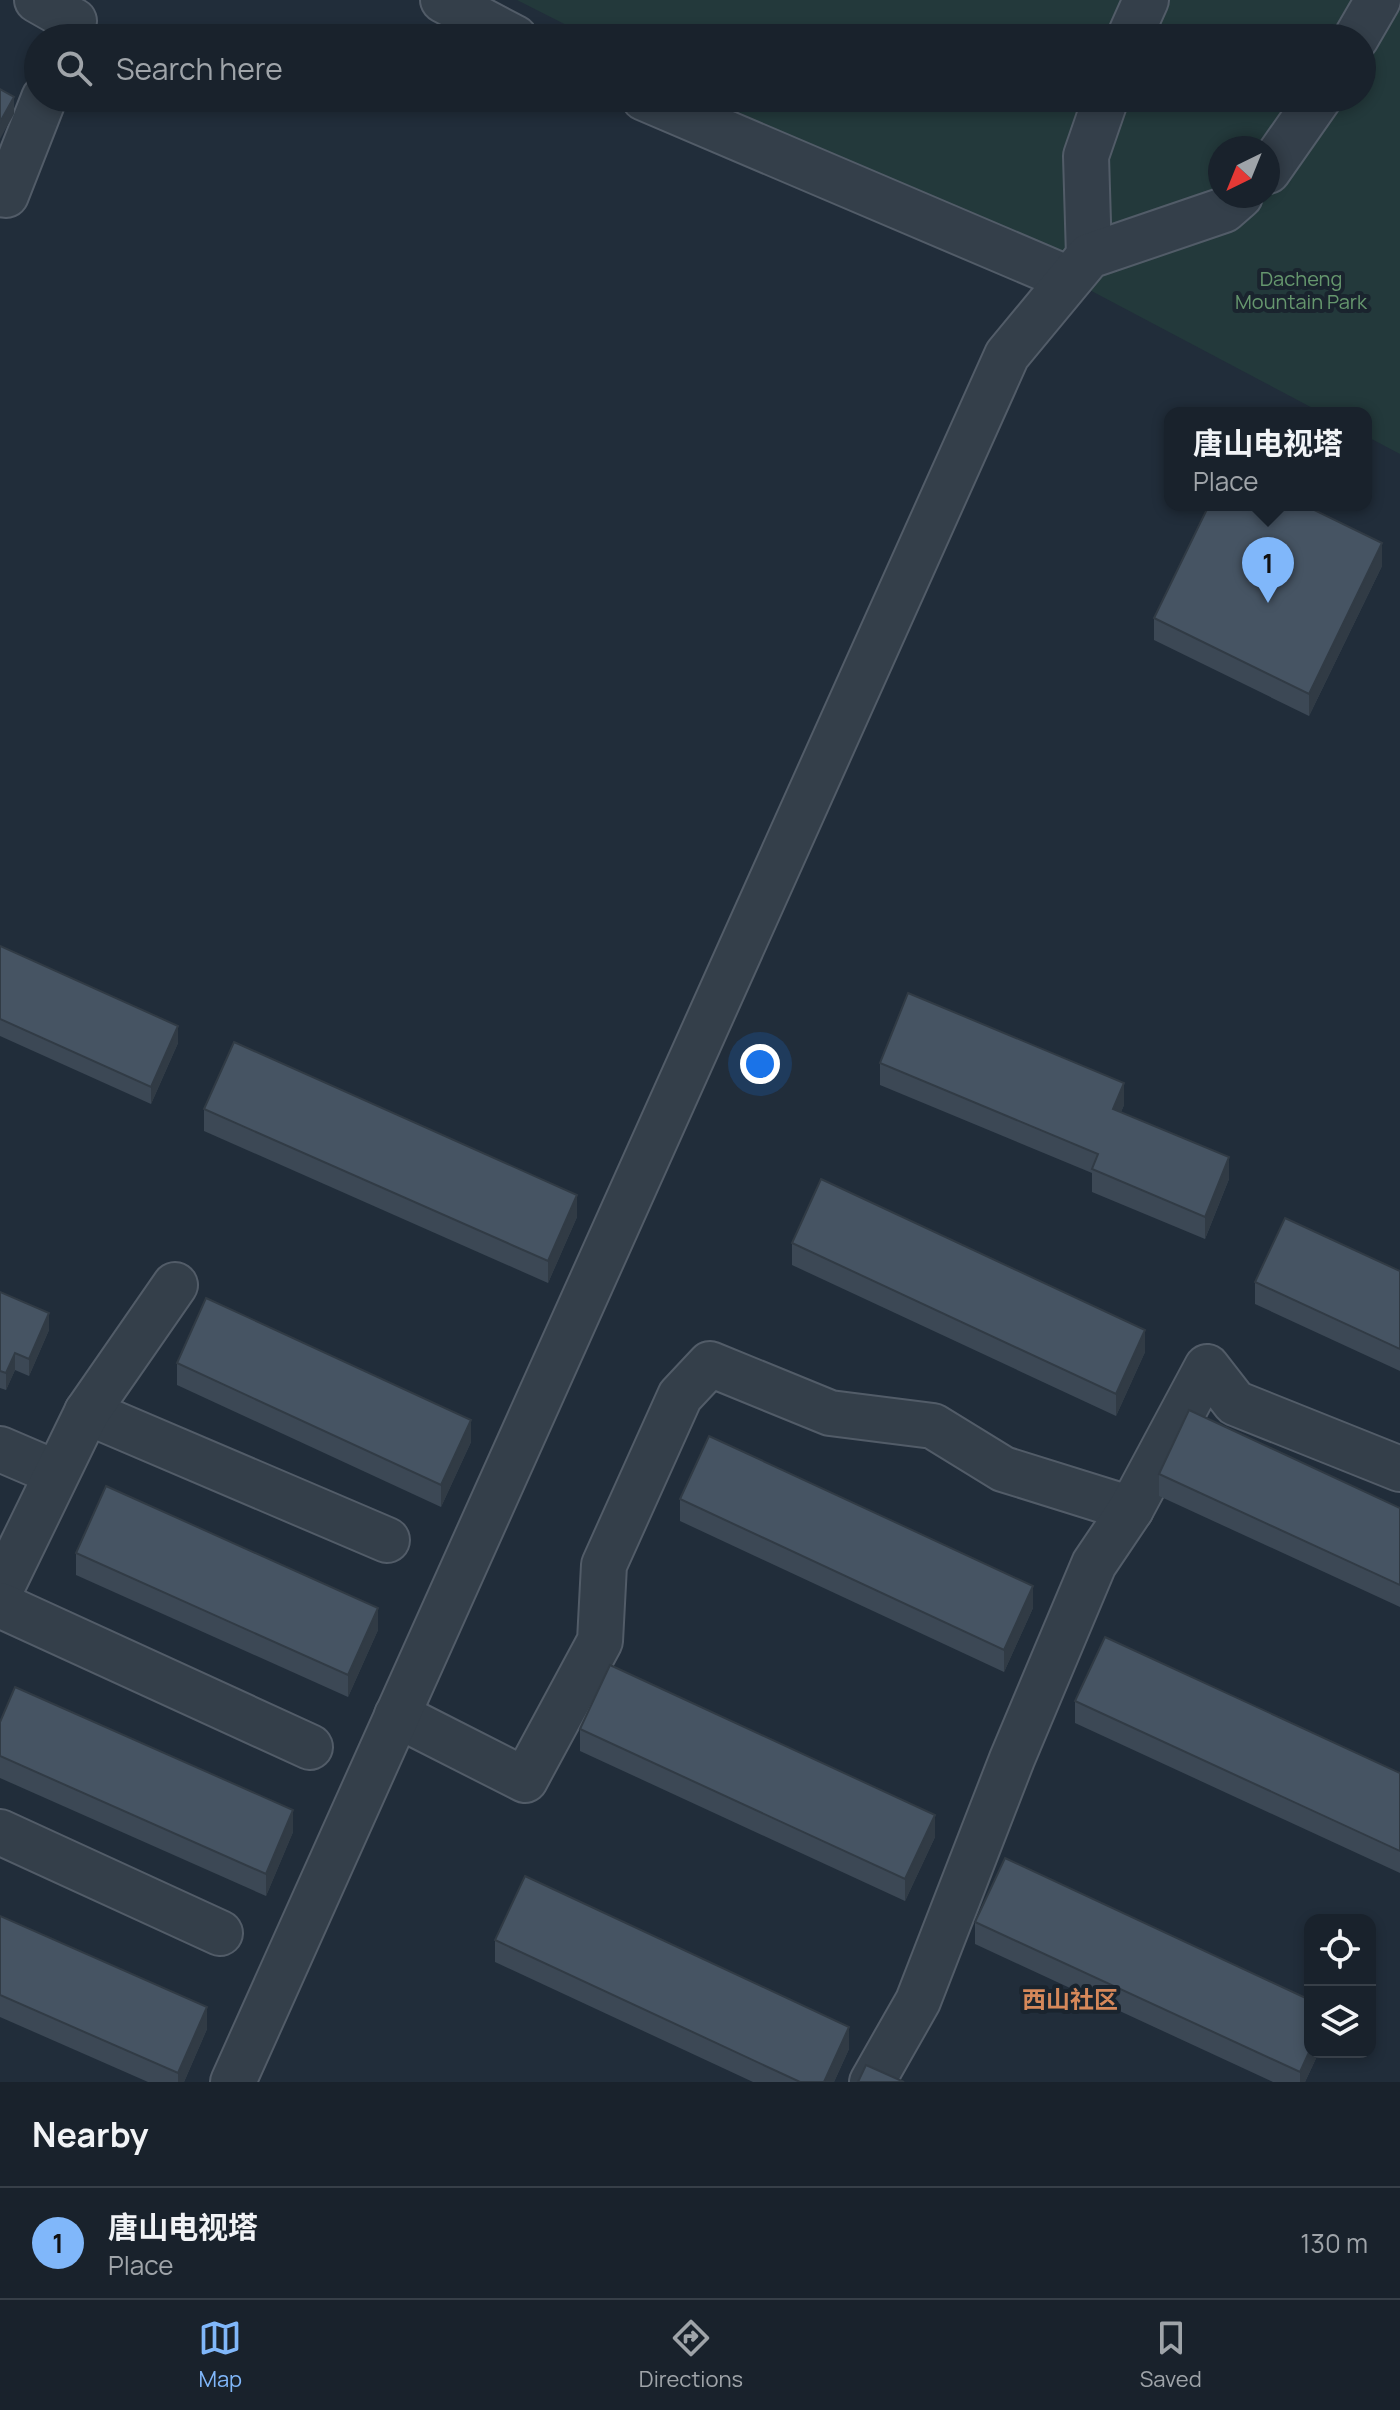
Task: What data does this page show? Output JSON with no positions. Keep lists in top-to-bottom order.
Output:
{
  "districts": ["西山社区"],
  "parks": ["Dacheng Mountain Park"],
  "north": "bottom left",
  "page": {
    "search": "Search here",
    "popup": ["唐山电视塔", "Place"],
    "pins": "1",
    "heading": "Nearby",
    "list": [
      {
        "mark": "1",
        "name": "唐山电视塔",
        "note": "Place",
        "value": "130 m"
      }
    ],
    "nav": ["Map", "Directions", "Saved"]
  }
}
